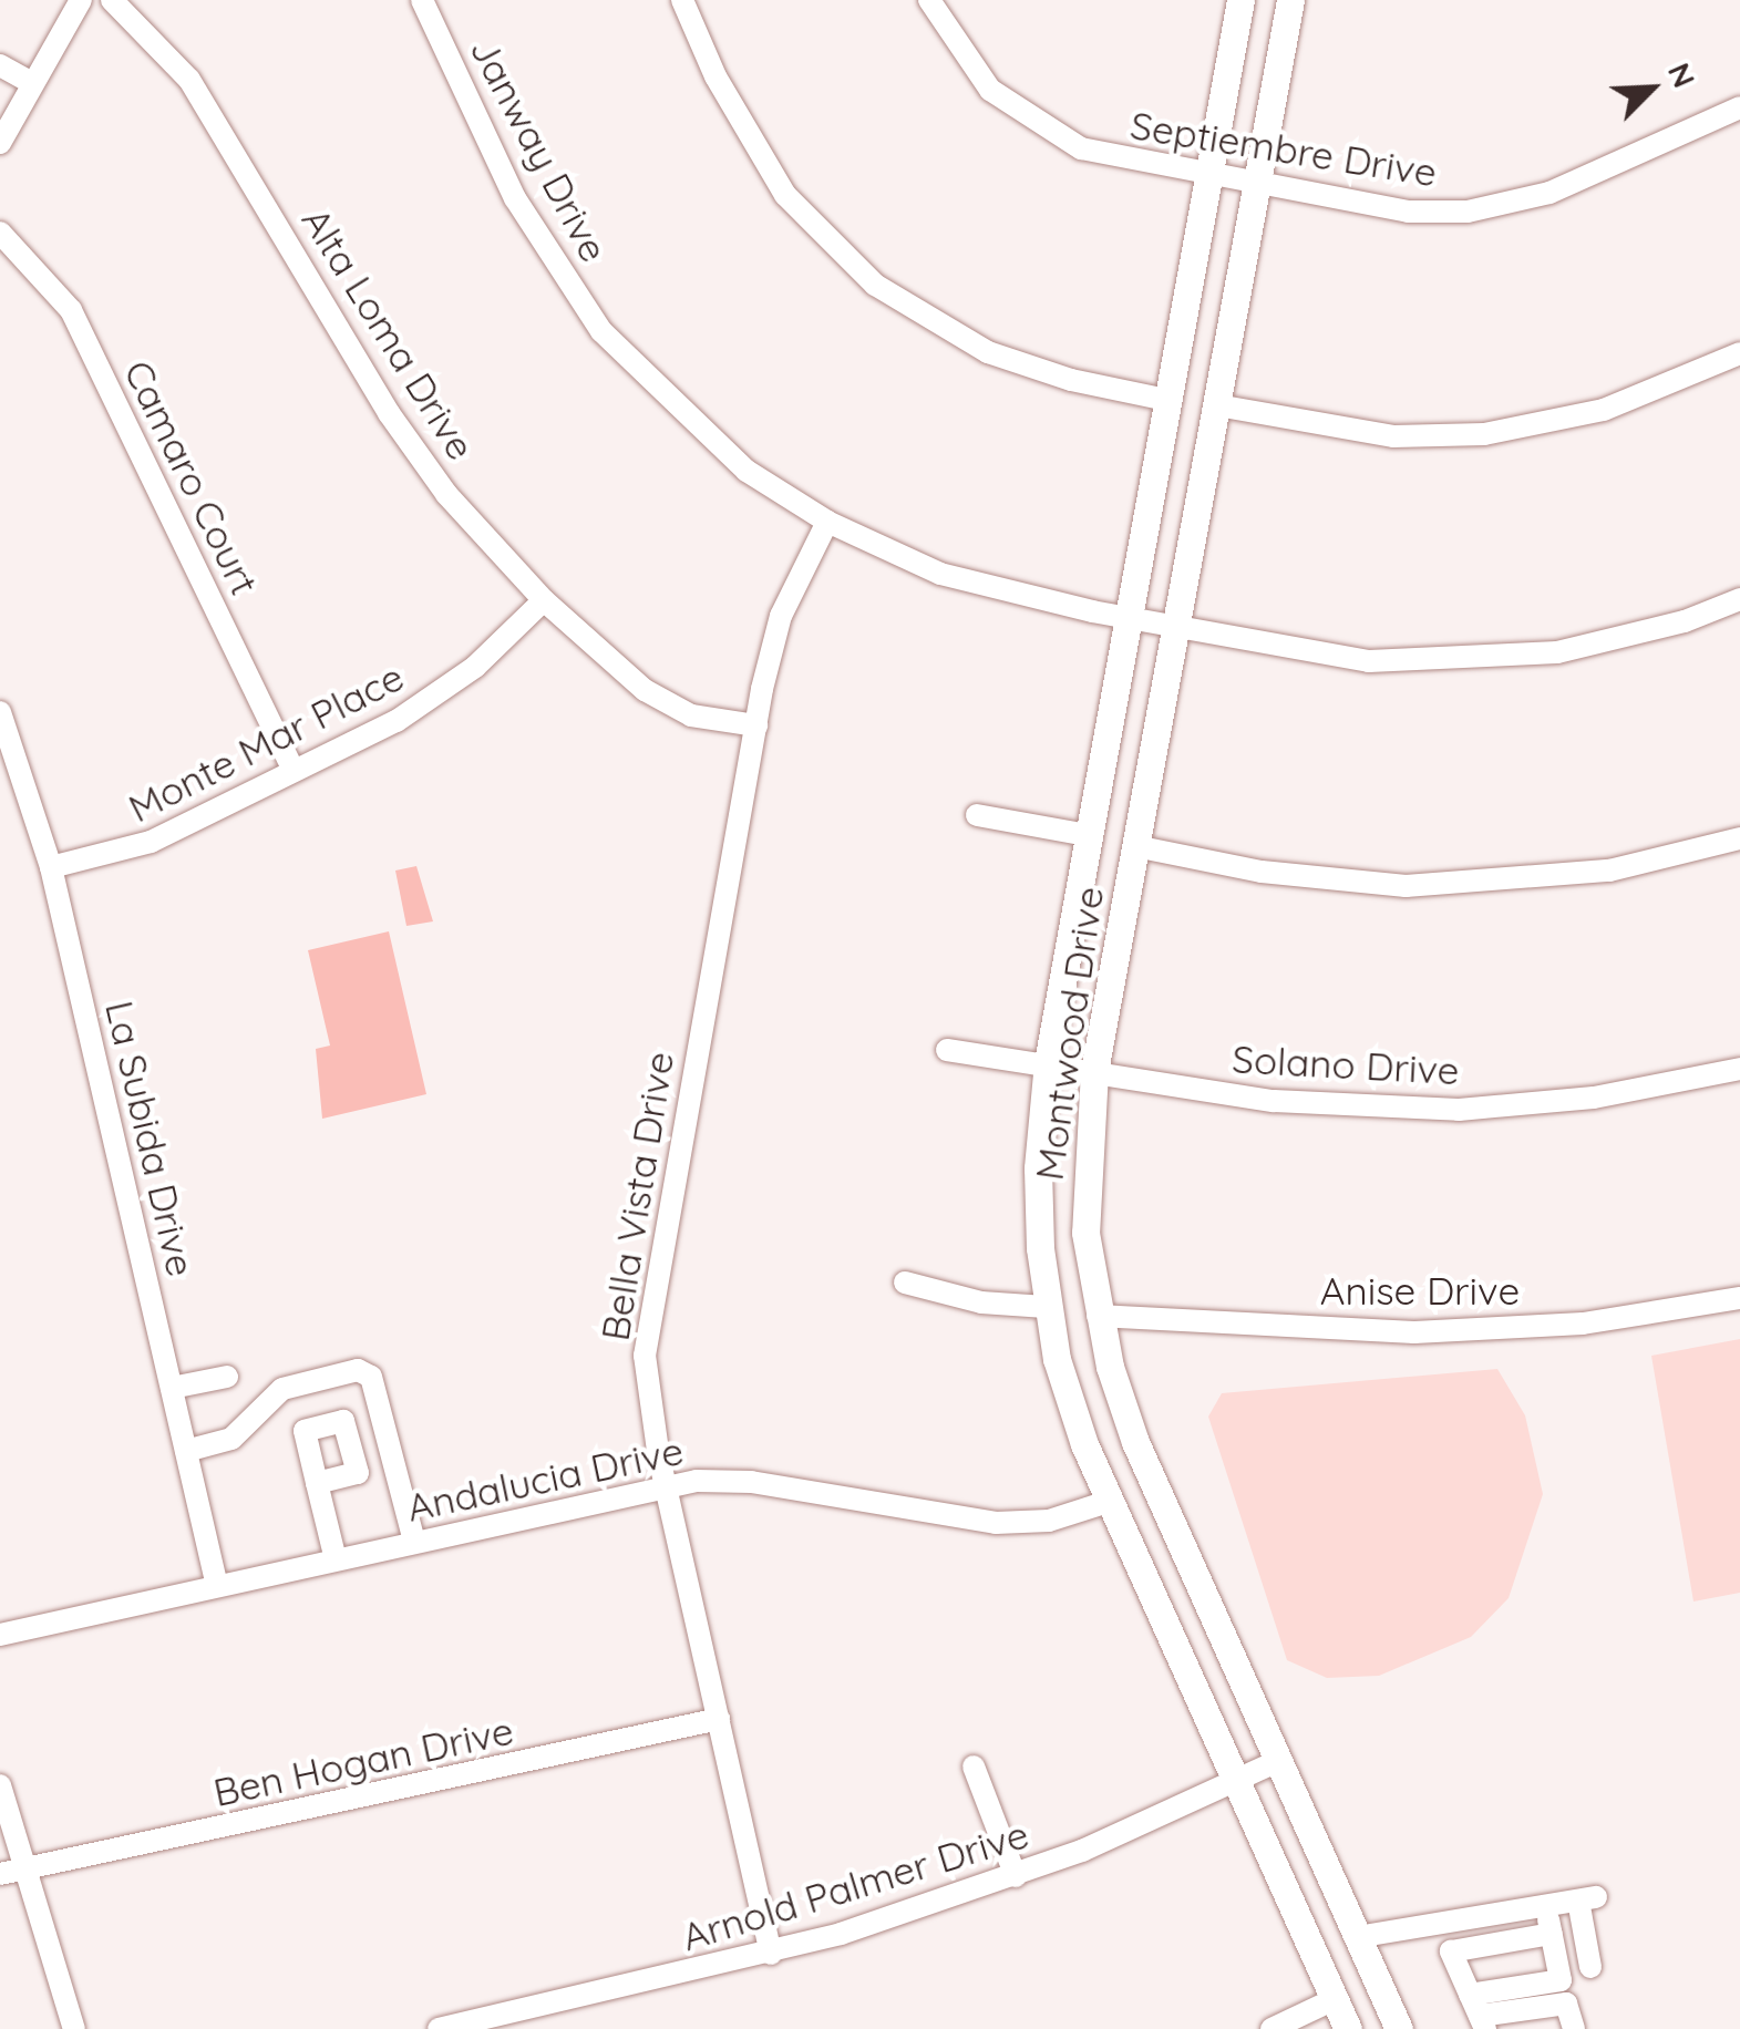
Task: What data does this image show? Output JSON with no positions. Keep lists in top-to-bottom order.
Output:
{
  "streets": {
    "main road": ["Montwood Drive"],
    "street": [
      "Septiembre Drive",
      "Janway Drive",
      "Alta Loma Drive",
      "Camaro Court",
      "Monte Mar Place",
      "Solano Drive",
      "La Subida Drive",
      "Bella Vista Drive",
      "Anise Drive",
      "Andalucia Drive",
      "Ben Hogan Drive",
      "Arnold Palmer Drive"
    ]
  },
  "crossings": [
    ["Septiembre Drive", "Montwood Drive"],
    ["Janway Drive", "Montwood Drive"],
    ["Janway Drive", "Bella Vista Drive"],
    ["Alta Loma Drive", "Monte Mar Place"],
    ["Alta Loma Drive", "Bella Vista Drive"],
    ["Camaro Court", "Monte Mar Place"],
    ["Monte Mar Place", "La Subida Drive"],
    ["Montwood Drive", "Solano Drive"],
    ["Montwood Drive", "Anise Drive"],
    ["Montwood Drive", "Andalucia Drive"],
    ["Montwood Drive", "Arnold Palmer Drive"],
    ["La Subida Drive", "Andalucia Drive"],
    ["Bella Vista Drive", "Andalucia Drive"],
    ["Bella Vista Drive", "Ben Hogan Drive"],
    ["Bella Vista Drive", "Arnold Palmer Drive"]
  ],
  "north": "top right"
}
